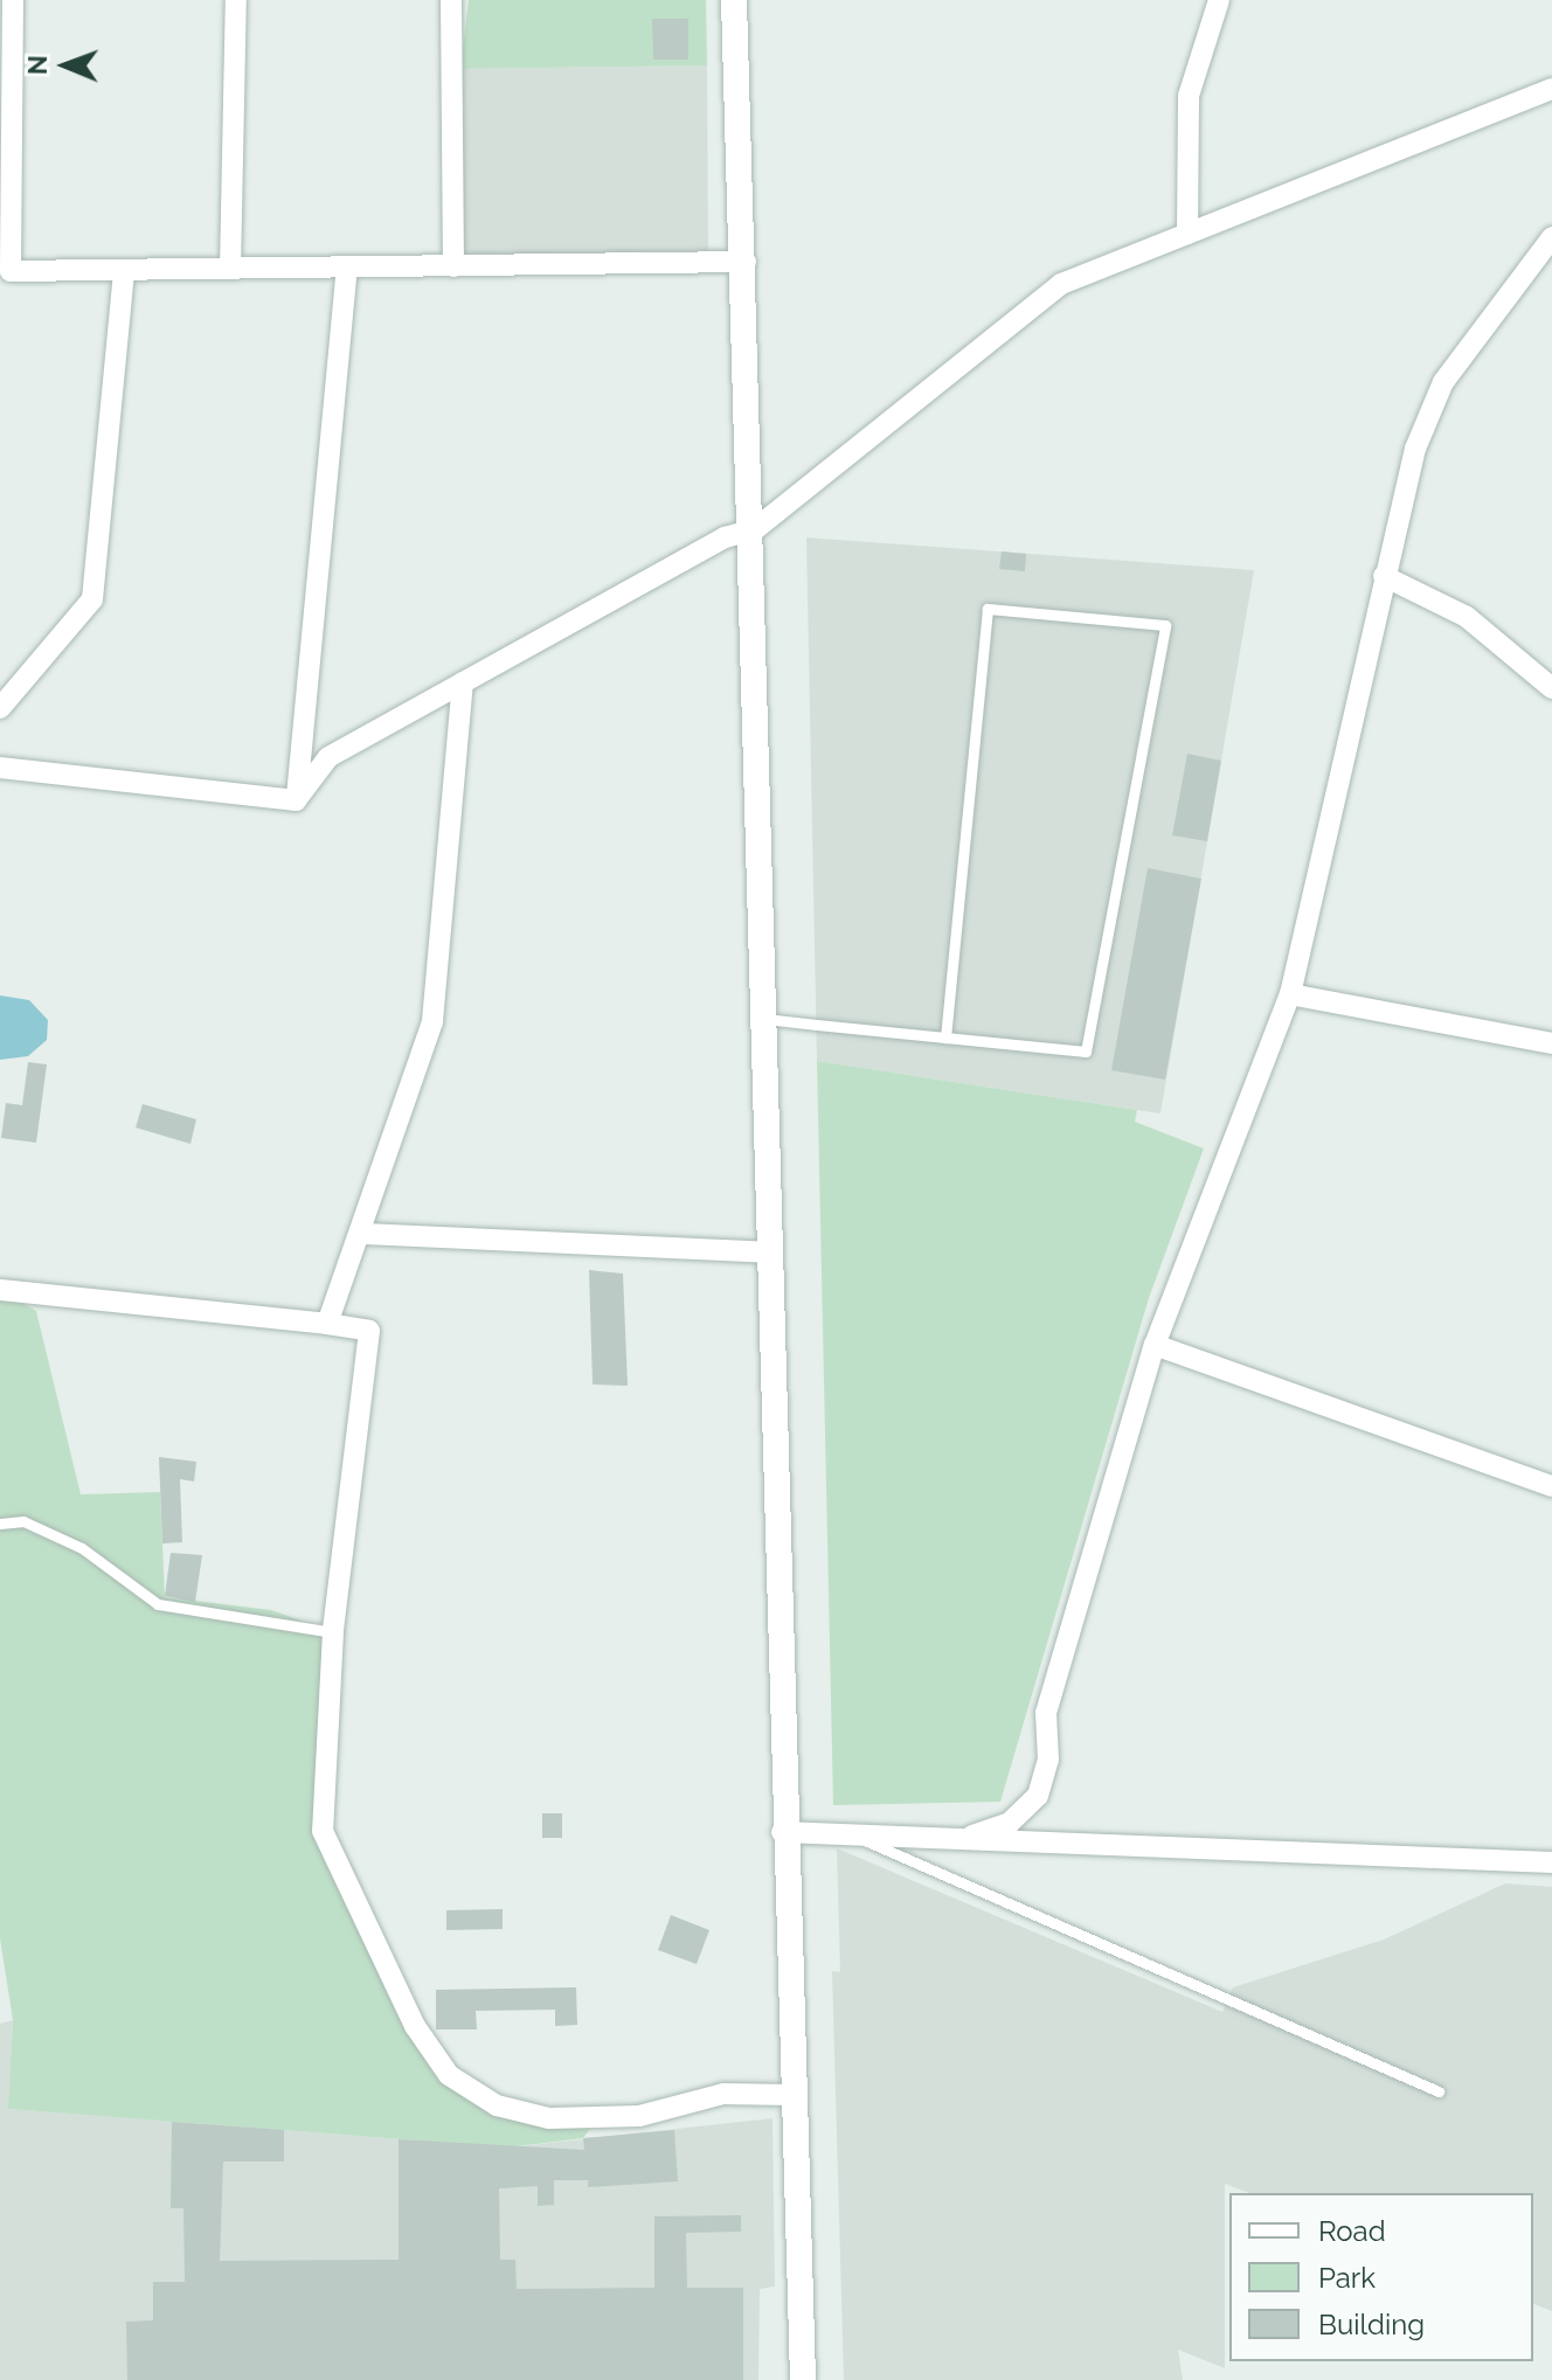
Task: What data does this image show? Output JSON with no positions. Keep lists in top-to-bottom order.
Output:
{
  "legend": ["Road", "Park", "Building"],
  "north": "left"
}
